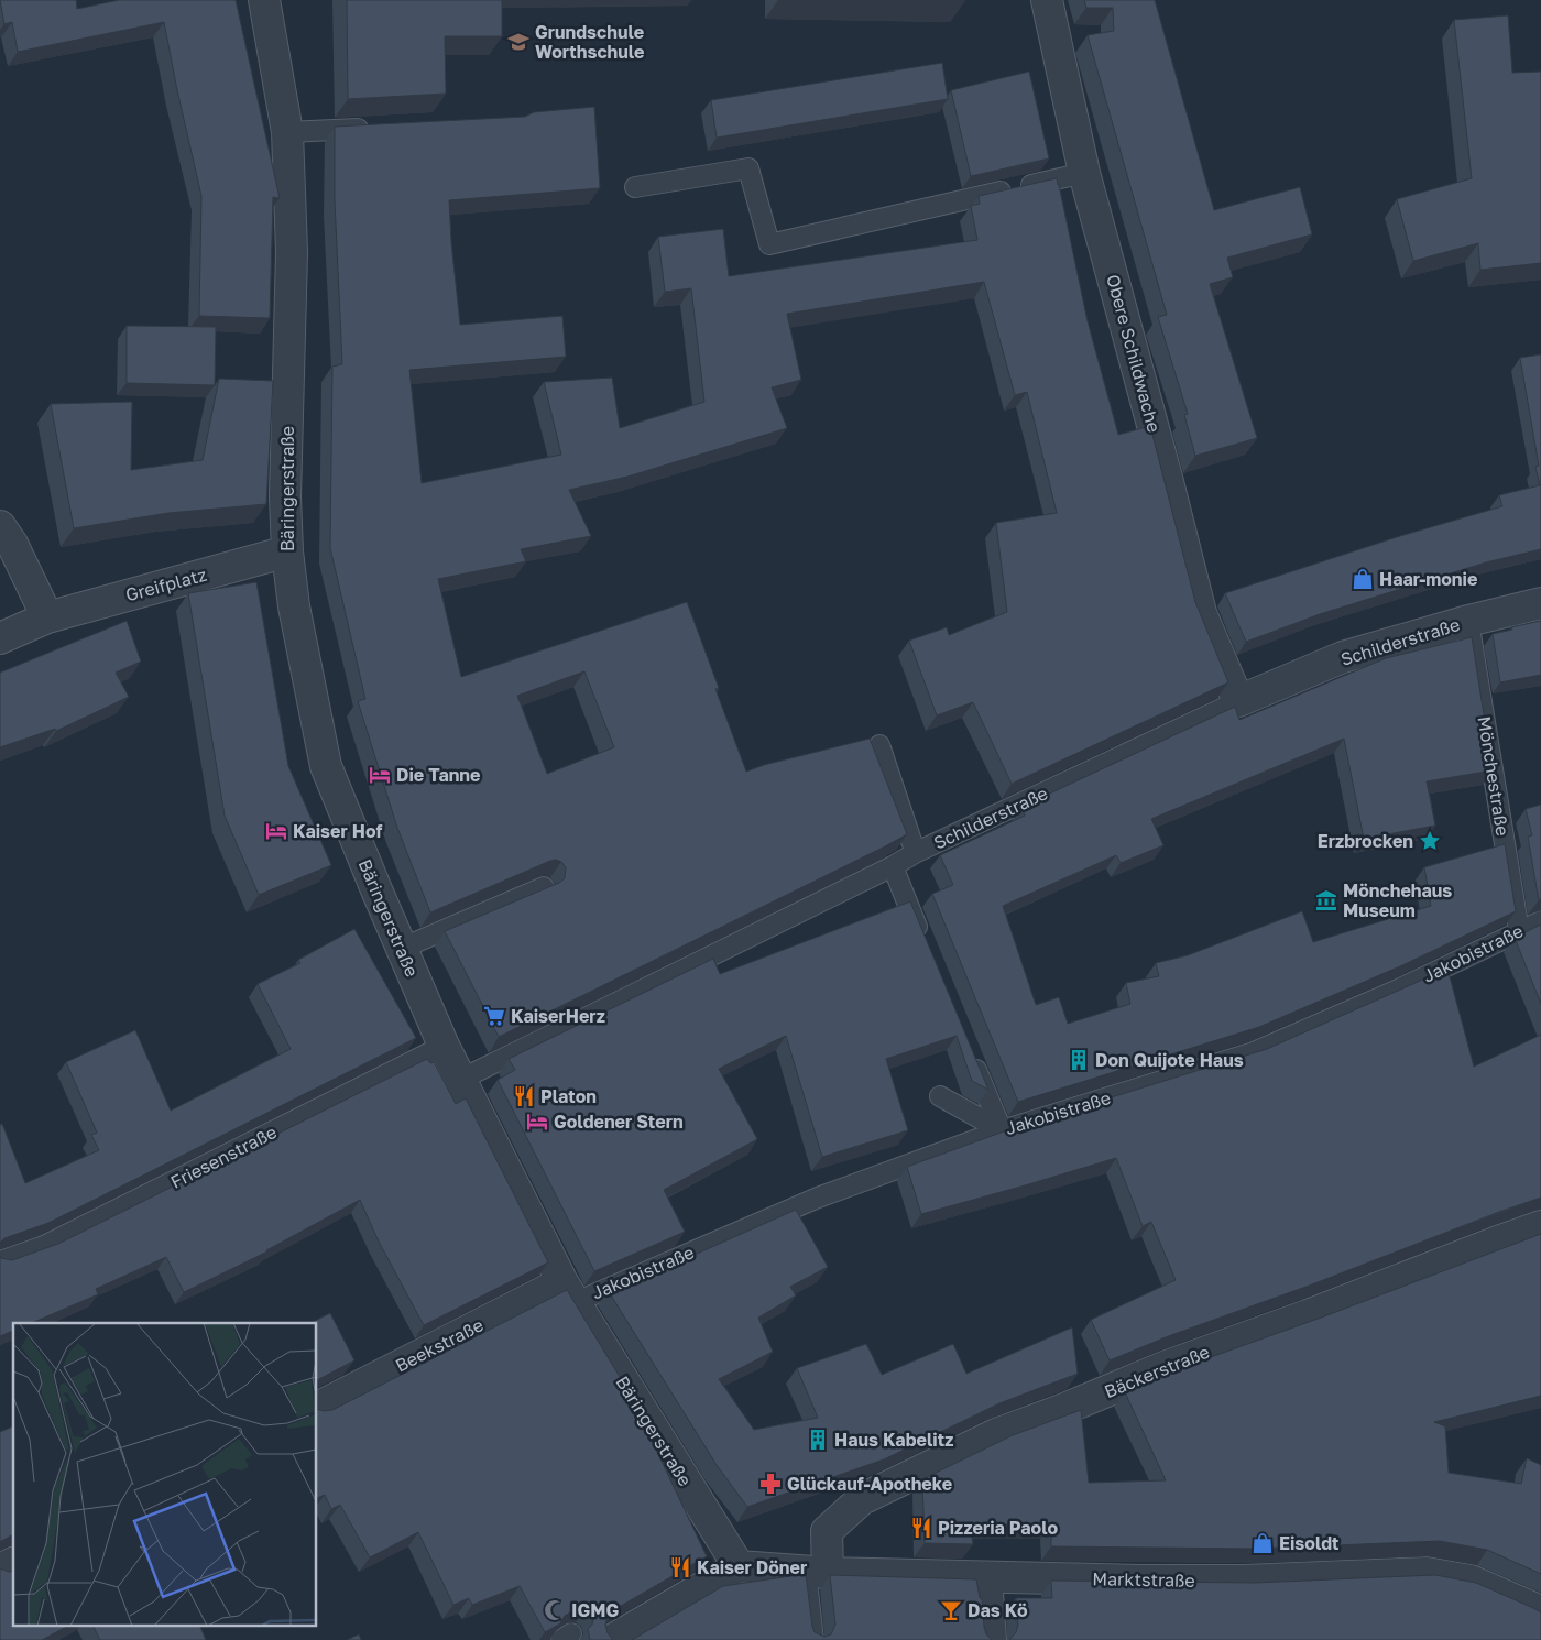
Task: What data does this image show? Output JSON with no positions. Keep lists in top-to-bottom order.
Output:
{
  "streets": {
    "street": [
      "Obere Schildwache",
      "Bäringerstraße",
      "Greifplatz",
      "Schilderstraße",
      "Beekstraße",
      "Bäckerstraße",
      "Marktstraße"
    ],
    "lane": ["Mönchestraße", "Jakobistraße", "Friesenstraße"]
  },
  "crossings": [
    ["Obere Schildwache", "Schilderstraße"],
    ["Bäringerstraße", "Greifplatz"],
    ["Bäringerstraße", "Schilderstraße"],
    ["Bäringerstraße", "Jakobistraße"],
    ["Bäringerstraße", "Friesenstraße"],
    ["Bäringerstraße", "Beekstraße"],
    ["Bäringerstraße", "Marktstraße"],
    ["Schilderstraße", "Mönchestraße"],
    ["Mönchestraße", "Jakobistraße"],
    ["Jakobistraße", "Beekstraße"],
    ["Bäckerstraße", "Marktstraße"]
  ],
  "places": {
    "school or university": ["Grundschule Worthschule"],
    "shop": ["Haar-monie", "Eisoldt"],
    "hotel": ["Die Tanne", "Kaiser Hof", "Goldener Stern"],
    "place": ["Erzbrocken"],
    "museum": ["Mönchehaus Museum"],
    "supermarket": ["KaiserHerz"],
    "building": ["Don Quijote Haus", "Haus Kabelitz"],
    "restaurant": ["Platon", "Pizzeria Paolo", "Kaiser Döner"],
    "pharmacy": ["Glückauf-Apotheke"],
    "mosque": ["IGMG"],
    "bar": ["Das Kö"]
  }
}
